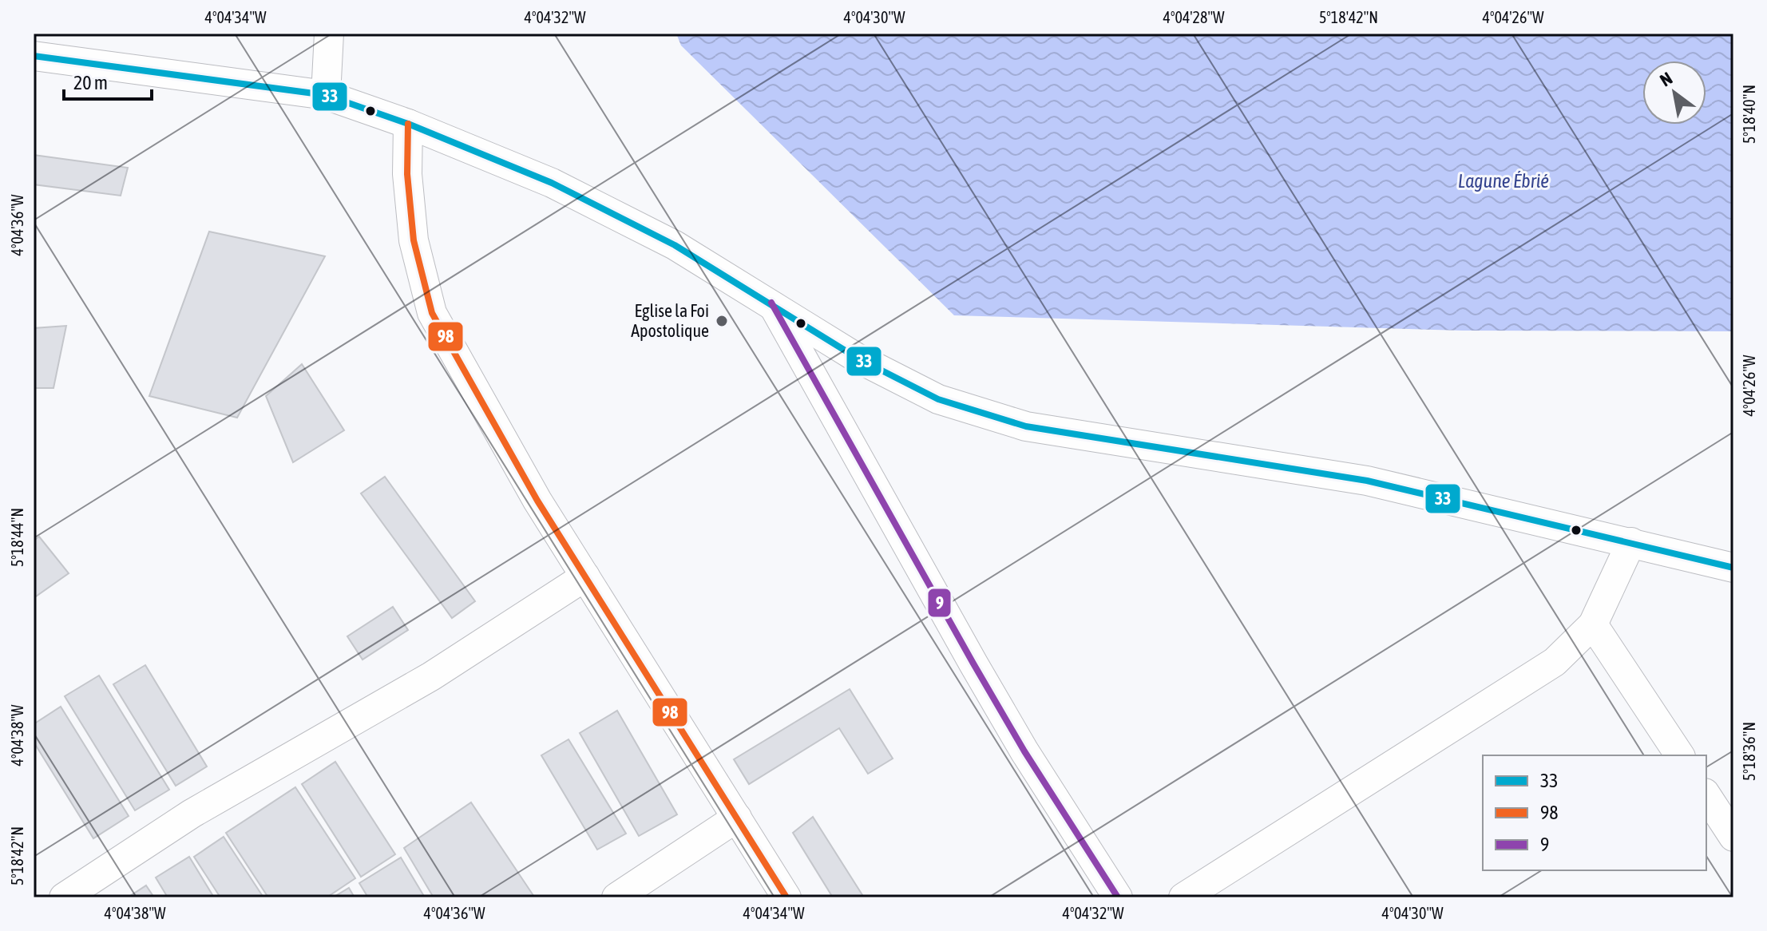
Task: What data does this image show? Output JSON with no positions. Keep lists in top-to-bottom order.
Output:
{
  "water": ["Lagune Ébrié"],
  "places": ["Eglise la Foi Apostolique"],
  "lines": ["transit line 33", "transit line 98", "transit line 9"],
  "legend": ["33", "98", "9"],
  "scale_bar": "20 m",
  "north": "top left",
  "coordinates": [
    "4°04'34\"W",
    "4°04'32\"W",
    "4°04'30\"W",
    "4°04'28\"W",
    "5°18'42\"N",
    "4°04'26\"W",
    "5°18'40\"N",
    "4°04'36\"W",
    "5°18'44\"N",
    "4°04'38\"W",
    "5°18'36\"N"
  ]
}
